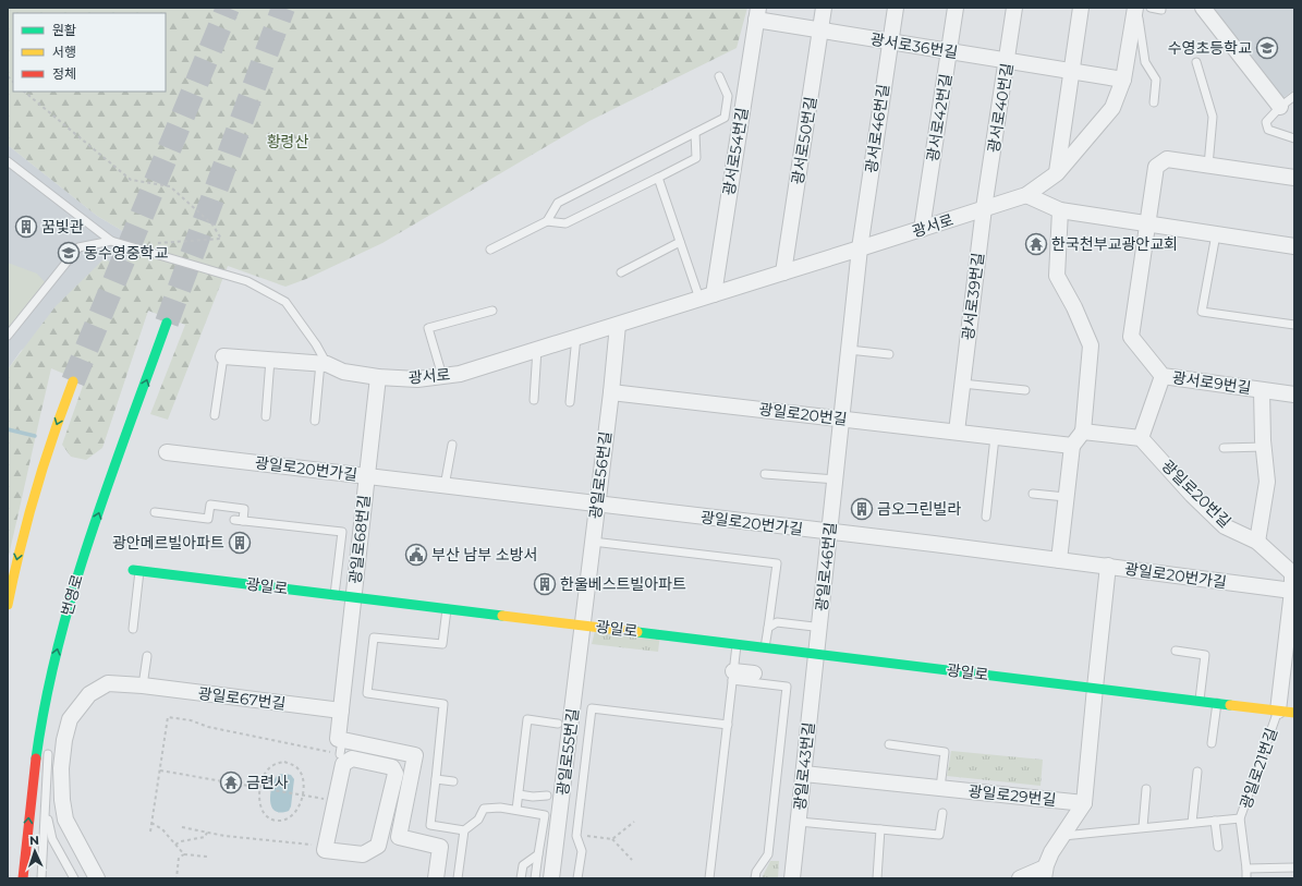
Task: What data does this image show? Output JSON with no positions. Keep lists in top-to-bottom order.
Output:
{
  "streets": {
    "main road": ["광일로", "번영로"],
    "street": [
      "광서로36번길",
      "광서로40번길",
      "광서로42번길",
      "광서로46번길",
      "광서로50번길",
      "광서로54번길",
      "광서로",
      "광서로39번길",
      "광서로9번길",
      "광일로20번길",
      "광일로20번가길",
      "광일로56번길",
      "광일로68번길",
      "광일로46번길",
      "광일로67번길",
      "광일로55번길",
      "광일로43번길",
      "광일로29번길"
    ],
    "lane": ["광일로21번길"]
  },
  "crossings": [
    ["광서로36번길", "광서로40번길"],
    ["광서로36번길", "광서로42번길"],
    ["광서로36번길", "광서로46번길"],
    ["광서로36번길", "광서로50번길"],
    ["광서로36번길", "광서로54번길"],
    ["광서로40번길", "광서로"],
    ["광서로40번길", "광서로39번길"],
    ["광서로42번길", "광서로"],
    ["광서로46번길", "광서로"],
    ["광서로46번길", "광일로46번길"],
    ["광서로50번길", "광서로"],
    ["광서로54번길", "광서로"],
    ["광서로", "광서로39번길"],
    ["광서로", "광일로56번길"],
    ["광서로", "광일로68번길"],
    ["광서로", "광일로46번길"],
    ["광서로39번길", "광일로20번길"],
    ["광일로20번길", "광일로20번가길"],
    ["광일로20번길", "광일로56번길"],
    ["광일로20번길", "광일로46번길"],
    ["광일로20번길", "광일로"],
    ["광일로20번길", "광일로21번길"],
    ["광일로20번가길", "광일로56번길"],
    ["광일로20번가길", "광일로68번길"],
    ["광일로20번가길", "광일로46번길"],
    ["광일로56번길", "광일로"],
    ["광일로56번길", "광일로55번길"],
    ["광일로68번길", "광일로"],
    ["광일로46번길", "광일로"],
    ["광일로46번길", "광일로43번길"],
    ["광일로", "광일로55번길"],
    ["광일로", "광일로43번길"],
    ["광일로", "광일로21번길"],
    ["광일로", "광일로29번길"],
    ["광일로43번길", "광일로29번길"]
  ],
  "parks": ["황령산"],
  "places": {
    "school or university": ["수영초등학교", "동수영중학교"],
    "building": [
      "꿈빛관",
      "금오그린빌라",
      "광안메르빌아파트",
      "한울베스트빌아파트"
    ],
    "temple": ["한국천부교광안교회", "금련사"],
    "public building": ["부산 남부 소방서"]
  },
  "legend": ["원활", "서행", "정체"],
  "north": "top"
}
